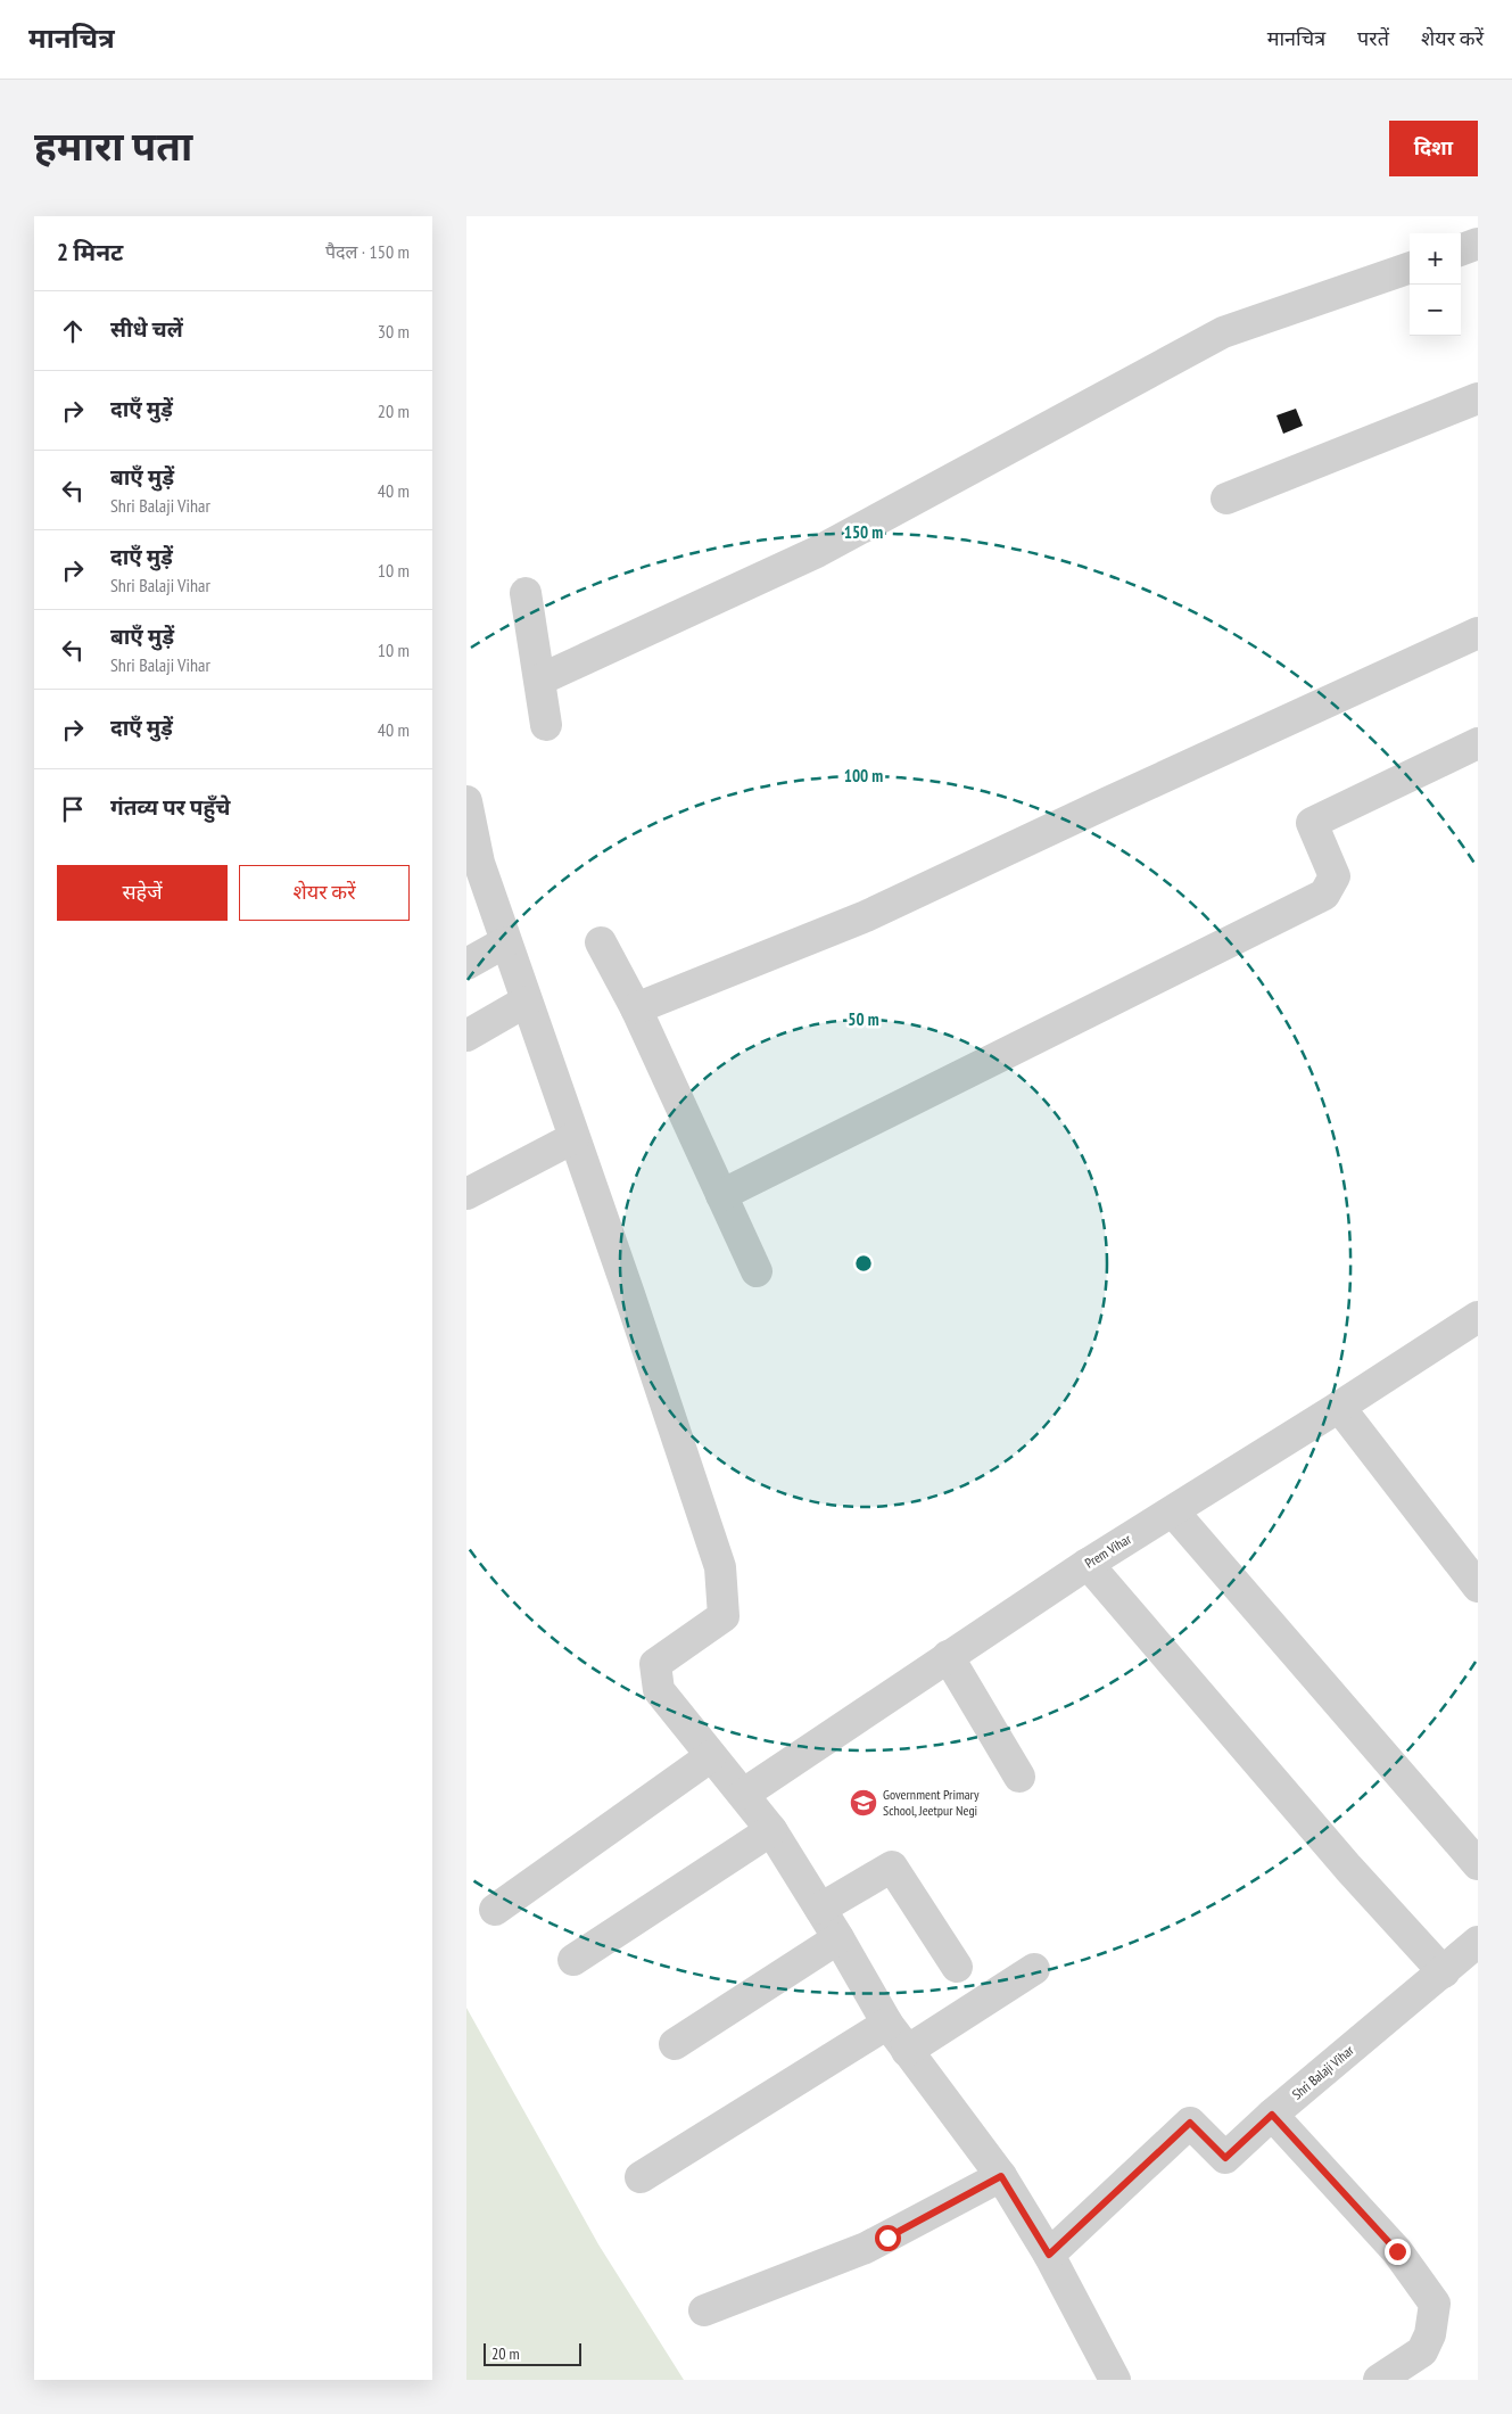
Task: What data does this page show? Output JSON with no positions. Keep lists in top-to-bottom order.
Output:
{
  "streets": {
    "street": ["Prem Vihar", "Shri Balaji Vihar"]
  },
  "places": {
    "school or university": ["Government Primary School, Jeetpur Negi"]
  },
  "scale_bar": "20 m",
  "page": {
    "header": "मानचित्र",
    "nav": ["मानचित्र", "परतें", "शेयर करें"],
    "title": "हमारा पता",
    "buttons": [
      "दिशा",
      ["सहेजें", "शेयर करें"]
    ],
    "heading": ["2 मिनट", "पैदल · 150 m"],
    "map_buttons": ["+", "−"],
    "list": [
      ["सीधे चलें", "30 m"],
      ["दाएँ मुड़ें", "20 m"],
      ["बाएँ मुड़ें", "Shri Balaji Vihar", "40 m"],
      ["दाएँ मुड़ें", "Shri Balaji Vihar", "10 m"],
      ["बाएँ मुड़ें", "Shri Balaji Vihar", "10 m"],
      ["दाएँ मुड़ें", "40 m"],
      "गंतव्य पर पहुँचे"
    ],
    "scale": "20 m"
  },
  "rings": ["150 m", "100 m", "50 m"]
}
